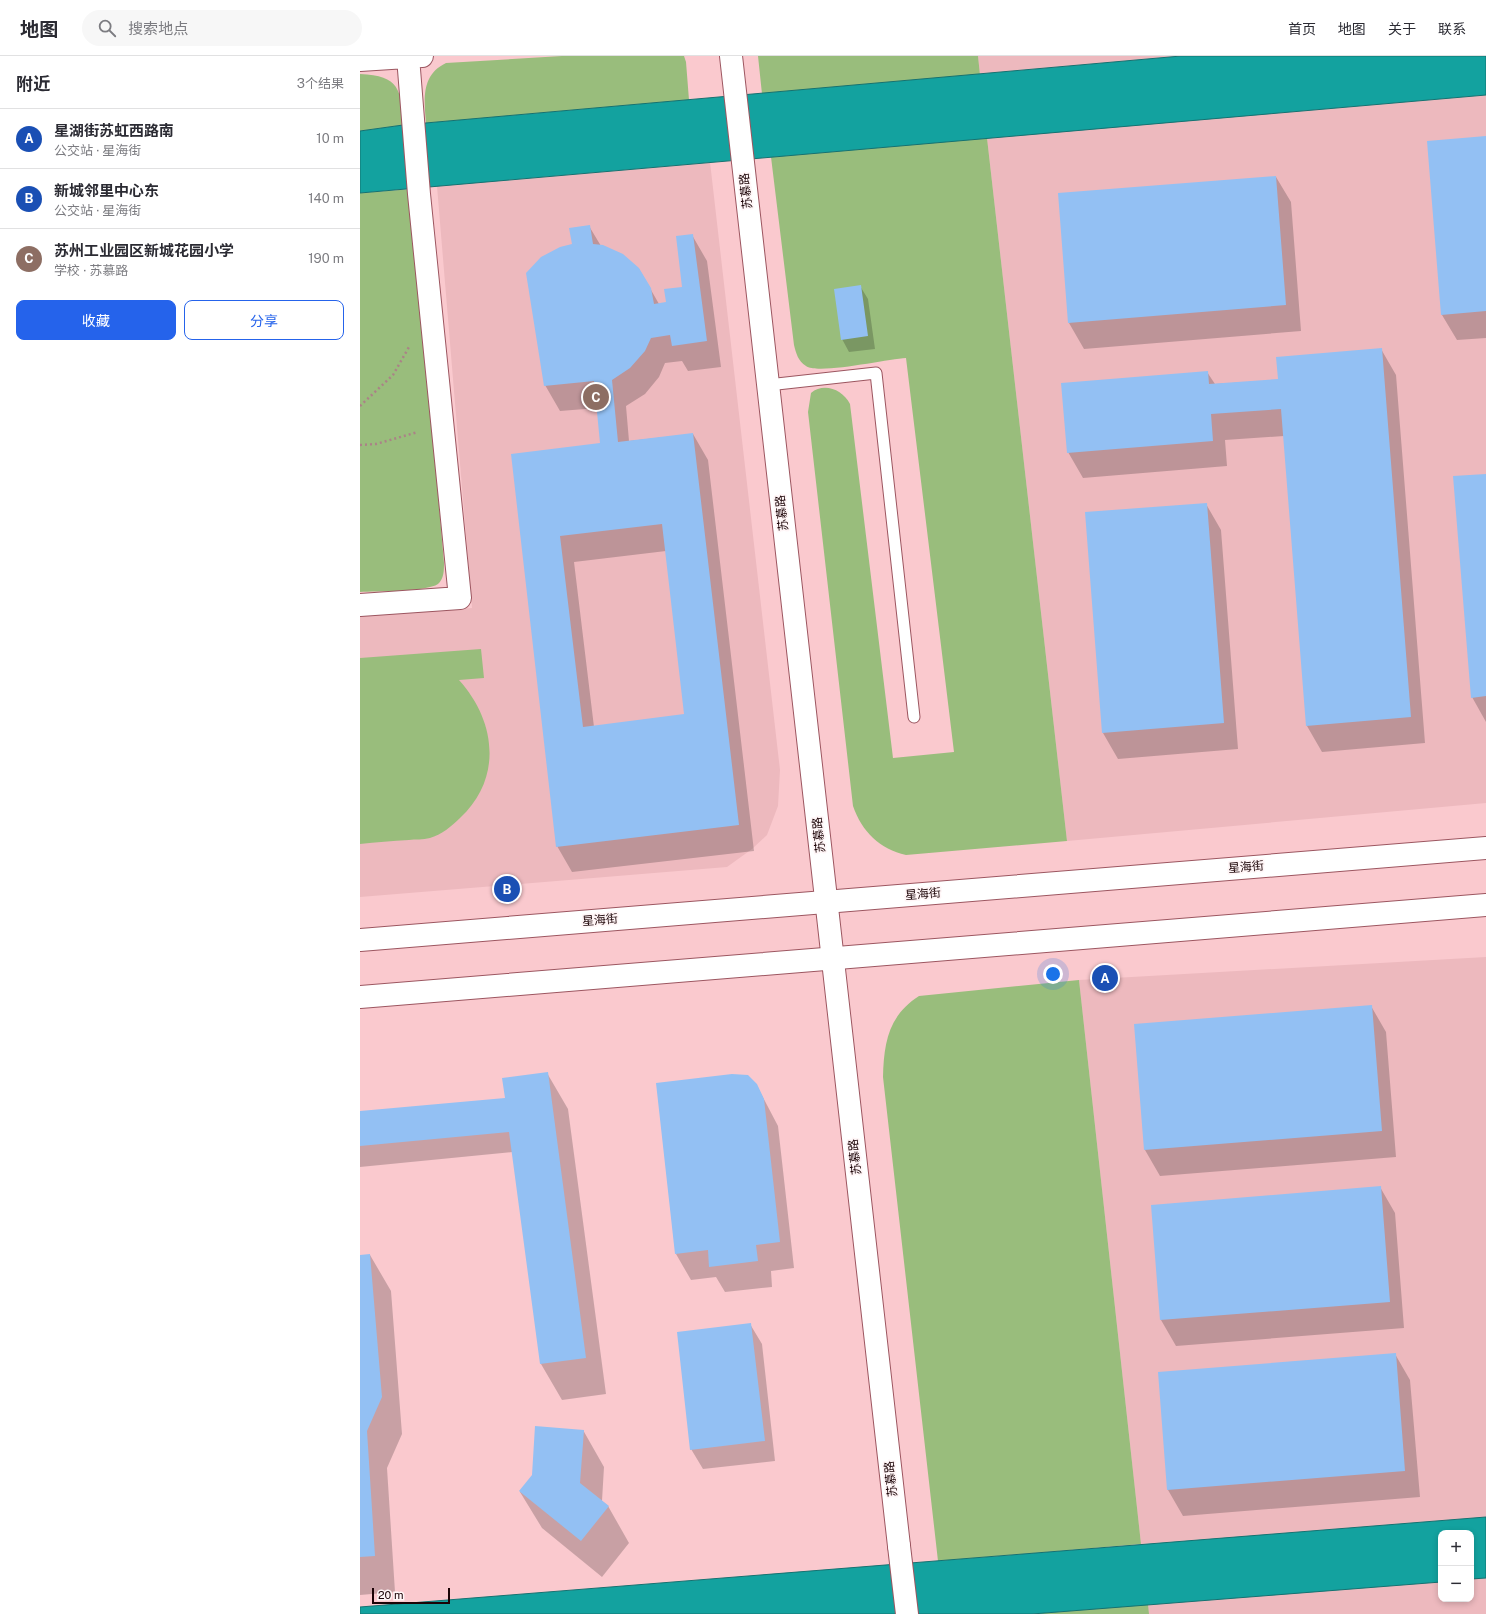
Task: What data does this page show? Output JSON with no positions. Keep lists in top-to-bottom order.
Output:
{
  "streets": {
    "main road": ["苏慕路", "星海街"]
  },
  "crossings": [
    ["苏慕路", "星海街"]
  ],
  "scale_bar": "20 m",
  "page": {
    "header": "地图",
    "search": "搜索地点",
    "nav": [
      "首页",
      "地图",
      "关于",
      "联系"
    ],
    "heading": ["附近", "3个结果"],
    "list": [
      {
        "mark": "A",
        "name": "星湖街苏虹西路南",
        "note": "公交站 · 星海街",
        "value": "10 m"
      },
      {
        "mark": "B",
        "name": "新城邻里中心东",
        "note": "公交站 · 星海街",
        "value": "140 m"
      },
      {
        "mark": "C",
        "name": "苏州工业园区新城花园小学",
        "note": "学校 · 苏慕路",
        "value": "190 m"
      }
    ],
    "buttons": ["收藏", "分享"],
    "pins": ["C", "B", "A"],
    "map_buttons": ["+", "−"],
    "scale": "20 m"
  }
}
